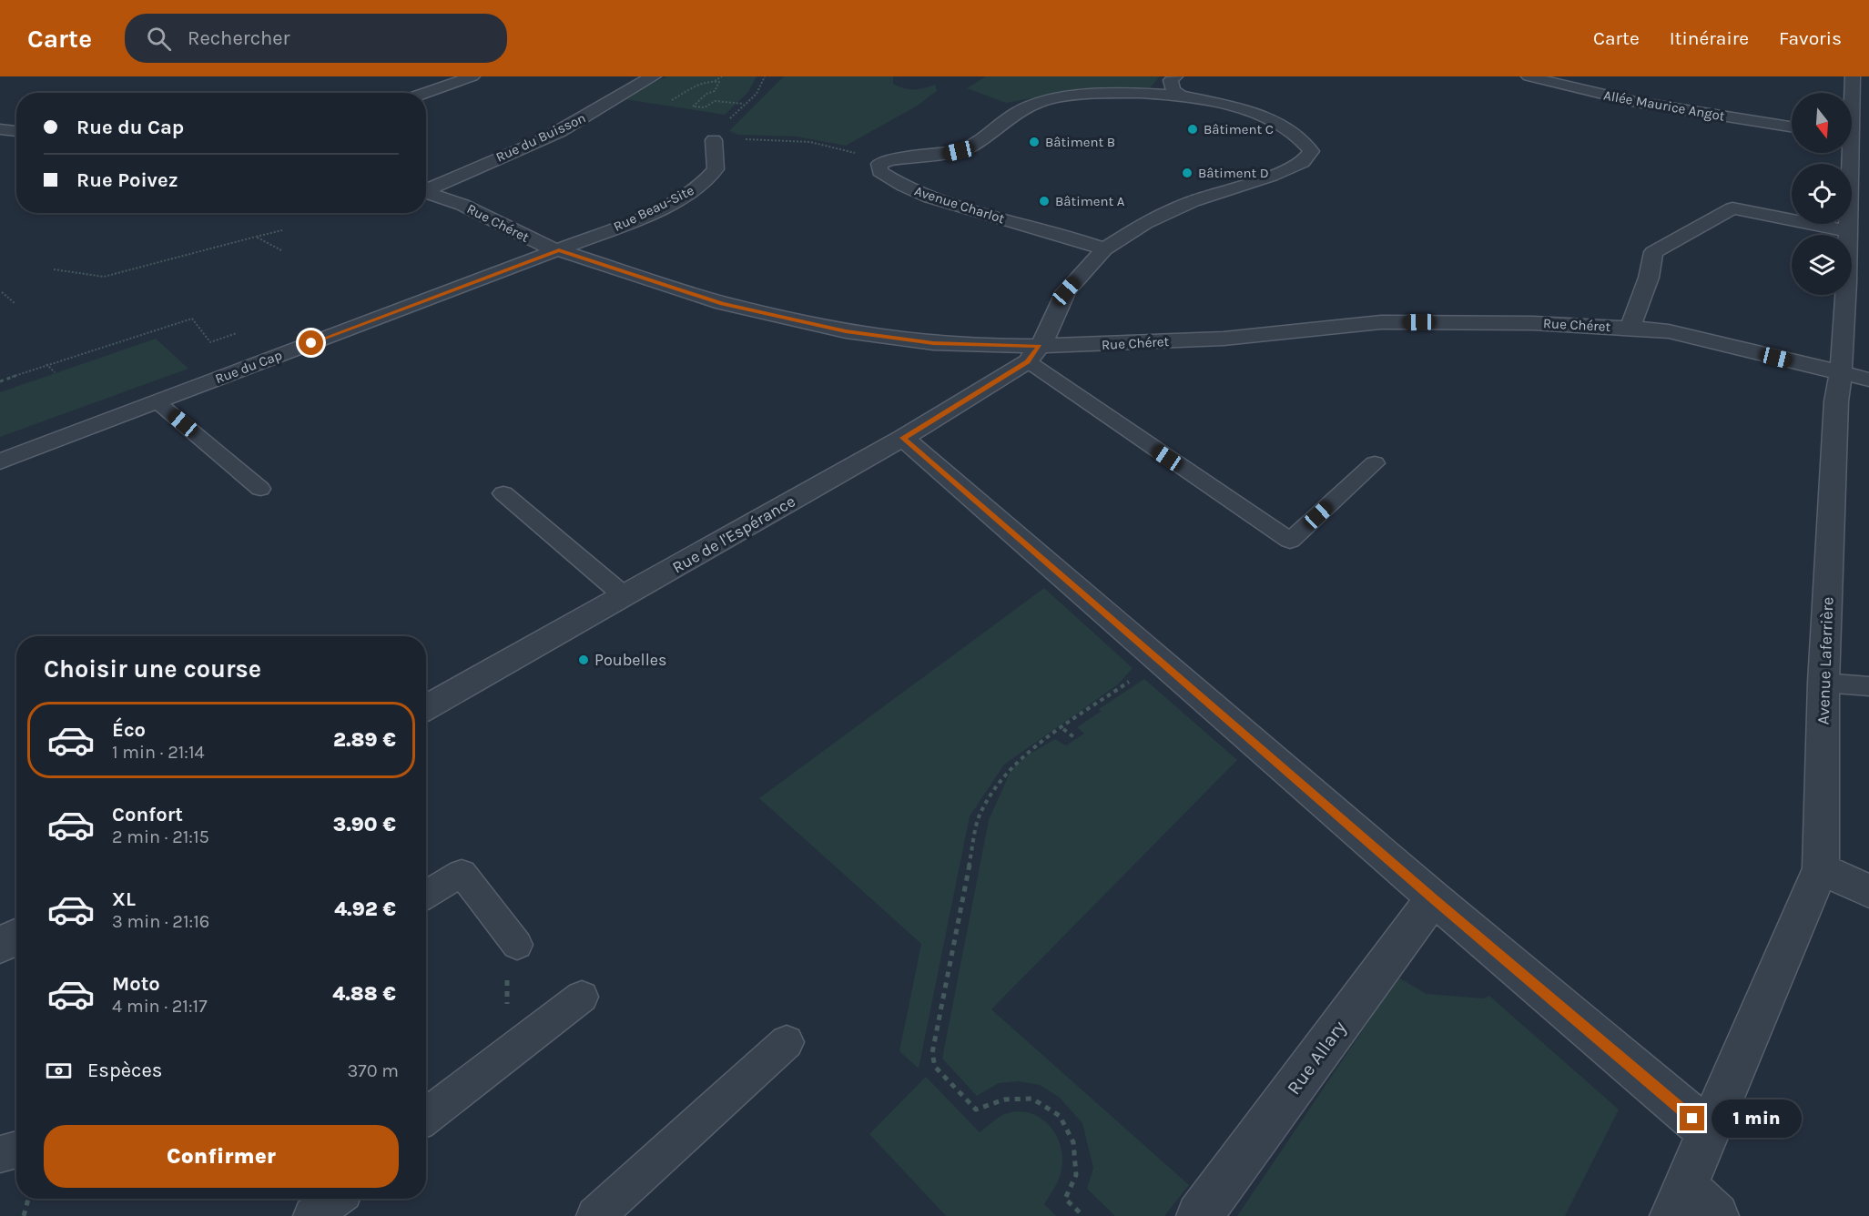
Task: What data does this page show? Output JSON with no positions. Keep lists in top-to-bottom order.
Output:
{
  "streets": {
    "street": [
      "Allée Maurice Angot",
      "Rue du Buisson",
      "Avenue Charlot",
      "Rue Beau-Site",
      "Rue Chéret",
      "Rue du Cap",
      "Rue de l'Espérance",
      "Avenue Laferrière",
      "Rue Allary"
    ]
  },
  "crossings": [
    ["Rue Beau-Site", "Rue Chéret"],
    ["Rue Beau-Site", "Rue du Cap"],
    ["Rue Chéret", "Rue du Cap"],
    ["Rue Chéret", "Rue de l'Espérance"],
    ["Rue Chéret", "Avenue Laferrière"]
  ],
  "places": [
    "Bâtiment C",
    "Bâtiment B",
    "Bâtiment D",
    "Bâtiment A",
    "Poubelles"
  ],
  "north": "bottom",
  "page": {
    "header": "Carte",
    "search": "Rechercher",
    "nav": ["Carte", "Itinéraire", "Favoris"],
    "banner": ["Rue du Cap", "Rue Poivez"],
    "heading": "Choisir une course",
    "list": [
      {
        "name": "Éco",
        "note": "1 min · 21:14",
        "value": "2.89 €"
      },
      {
        "name": "Confort",
        "note": "2 min · 21:15",
        "value": "3.90 €"
      },
      {
        "name": "XL",
        "note": "3 min · 21:16",
        "value": "4.92 €"
      },
      {
        "name": "Moto",
        "note": "4 min · 21:17",
        "value": "4.88 €"
      }
    ],
    "pay": ["Espèces", "370 m"],
    "bubble": "1 min",
    "buttons": "Confirmer"
  }
}
